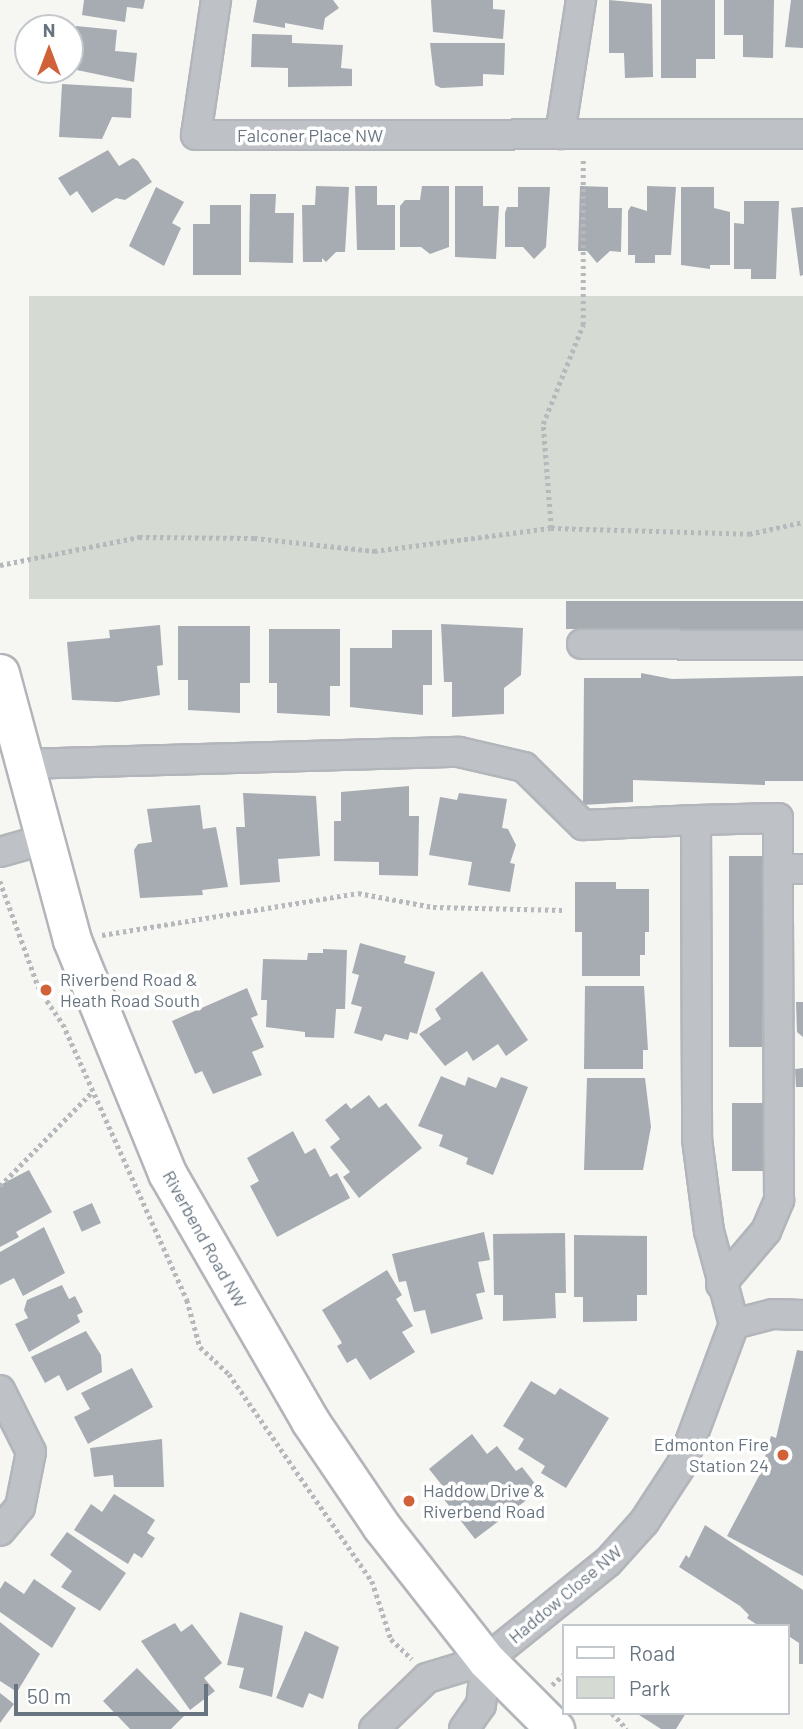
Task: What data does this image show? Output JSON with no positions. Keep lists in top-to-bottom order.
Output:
{
  "streets": {
    "main road": ["Riverbend Road NW"],
    "street": ["Falconer Place NW", "Haddow Close NW"]
  },
  "crossings": [
    ["Riverbend Road NW", "Haddow Close NW"]
  ],
  "places": ["Riverbend Road & Heath Road South", "Edmonton Fire Station 24", "Haddow Drive & Riverbend Road"],
  "legend": ["Road", "Park"],
  "scale_bar": "50 m",
  "north": "top"
}
